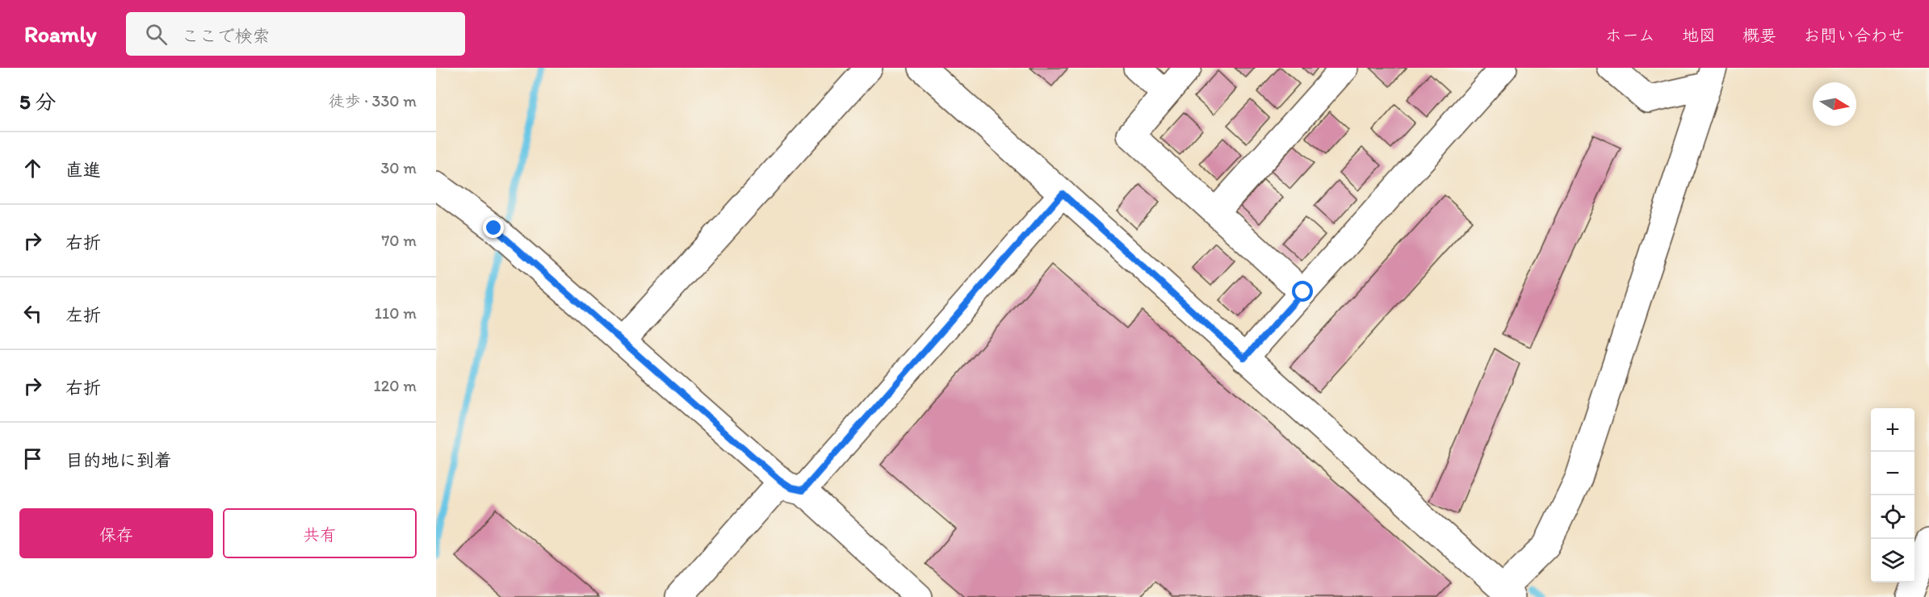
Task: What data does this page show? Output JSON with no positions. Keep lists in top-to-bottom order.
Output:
{
  "north": "right",
  "page": {
    "header": "Roamly",
    "search": "ここで検索",
    "nav": [
      "ホーム",
      "地図",
      "概要",
      "お問い合わせ"
    ],
    "heading": ["5 分", "徒歩 · 330 m"],
    "list": [
      ["直進", "30 m"],
      ["右折", "70 m"],
      ["左折", "110 m"],
      ["右折", "120 m"],
      "目的地に到着"
    ],
    "map_buttons": ["+", "−"],
    "buttons": ["保存", "共有"]
  }
}
